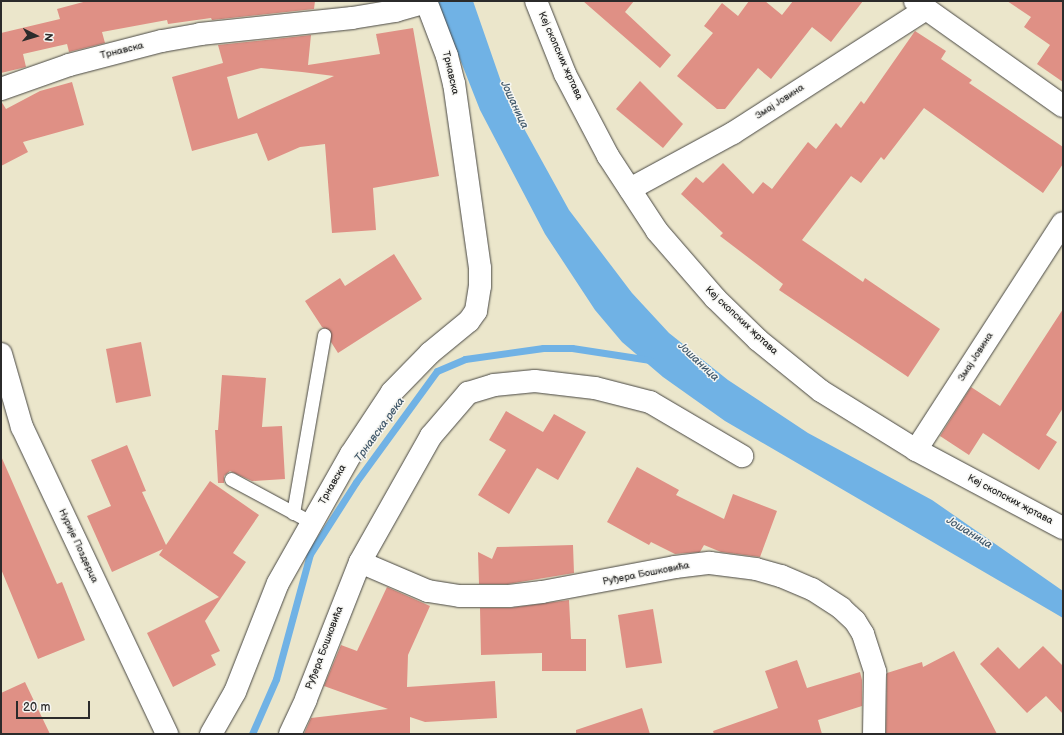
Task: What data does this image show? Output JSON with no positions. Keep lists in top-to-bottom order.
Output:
{
  "streets": {
    "street": [
      "Трнавска",
      "Кеј скопских жртава",
      "Змај Јовина",
      "Нурије Поздерца",
      "Руђера Бошковића"
    ]
  },
  "crossings": [
    ["Кеј скопских жртава", "Змај Јовина"]
  ],
  "water": ["Јошаница", "Трнавска река"],
  "scale_bar": "20 m",
  "north": "right"
}
